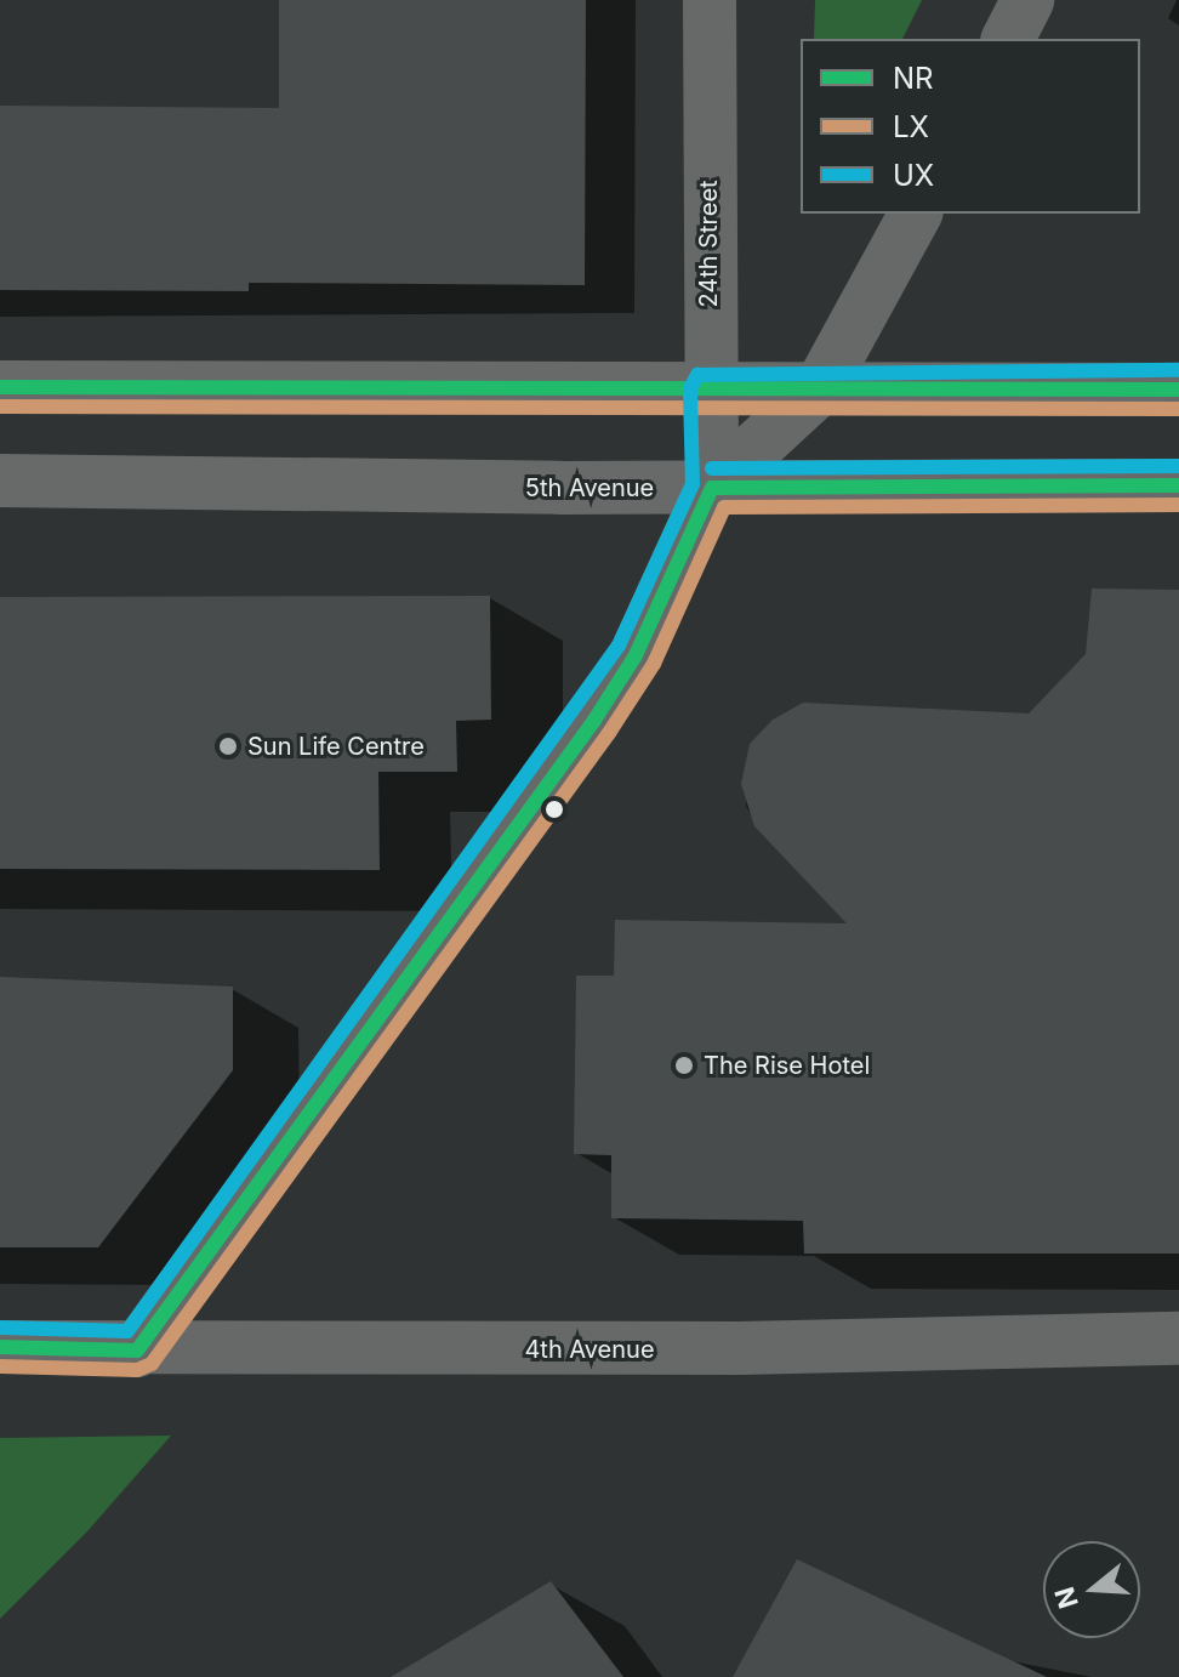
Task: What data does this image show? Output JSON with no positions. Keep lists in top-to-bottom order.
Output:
{
  "streets": {
    "main road": ["5th Avenue"],
    "street": ["24th Street", "4th Avenue"]
  },
  "crossings": [
    ["24th Street", "5th Avenue"]
  ],
  "places": ["Sun Life Centre", "The Rise Hotel"],
  "lines": ["transit line UX", "transit line NR", "transit line LX"],
  "legend": ["NR", "LX", "UX"],
  "north": "left"
}
